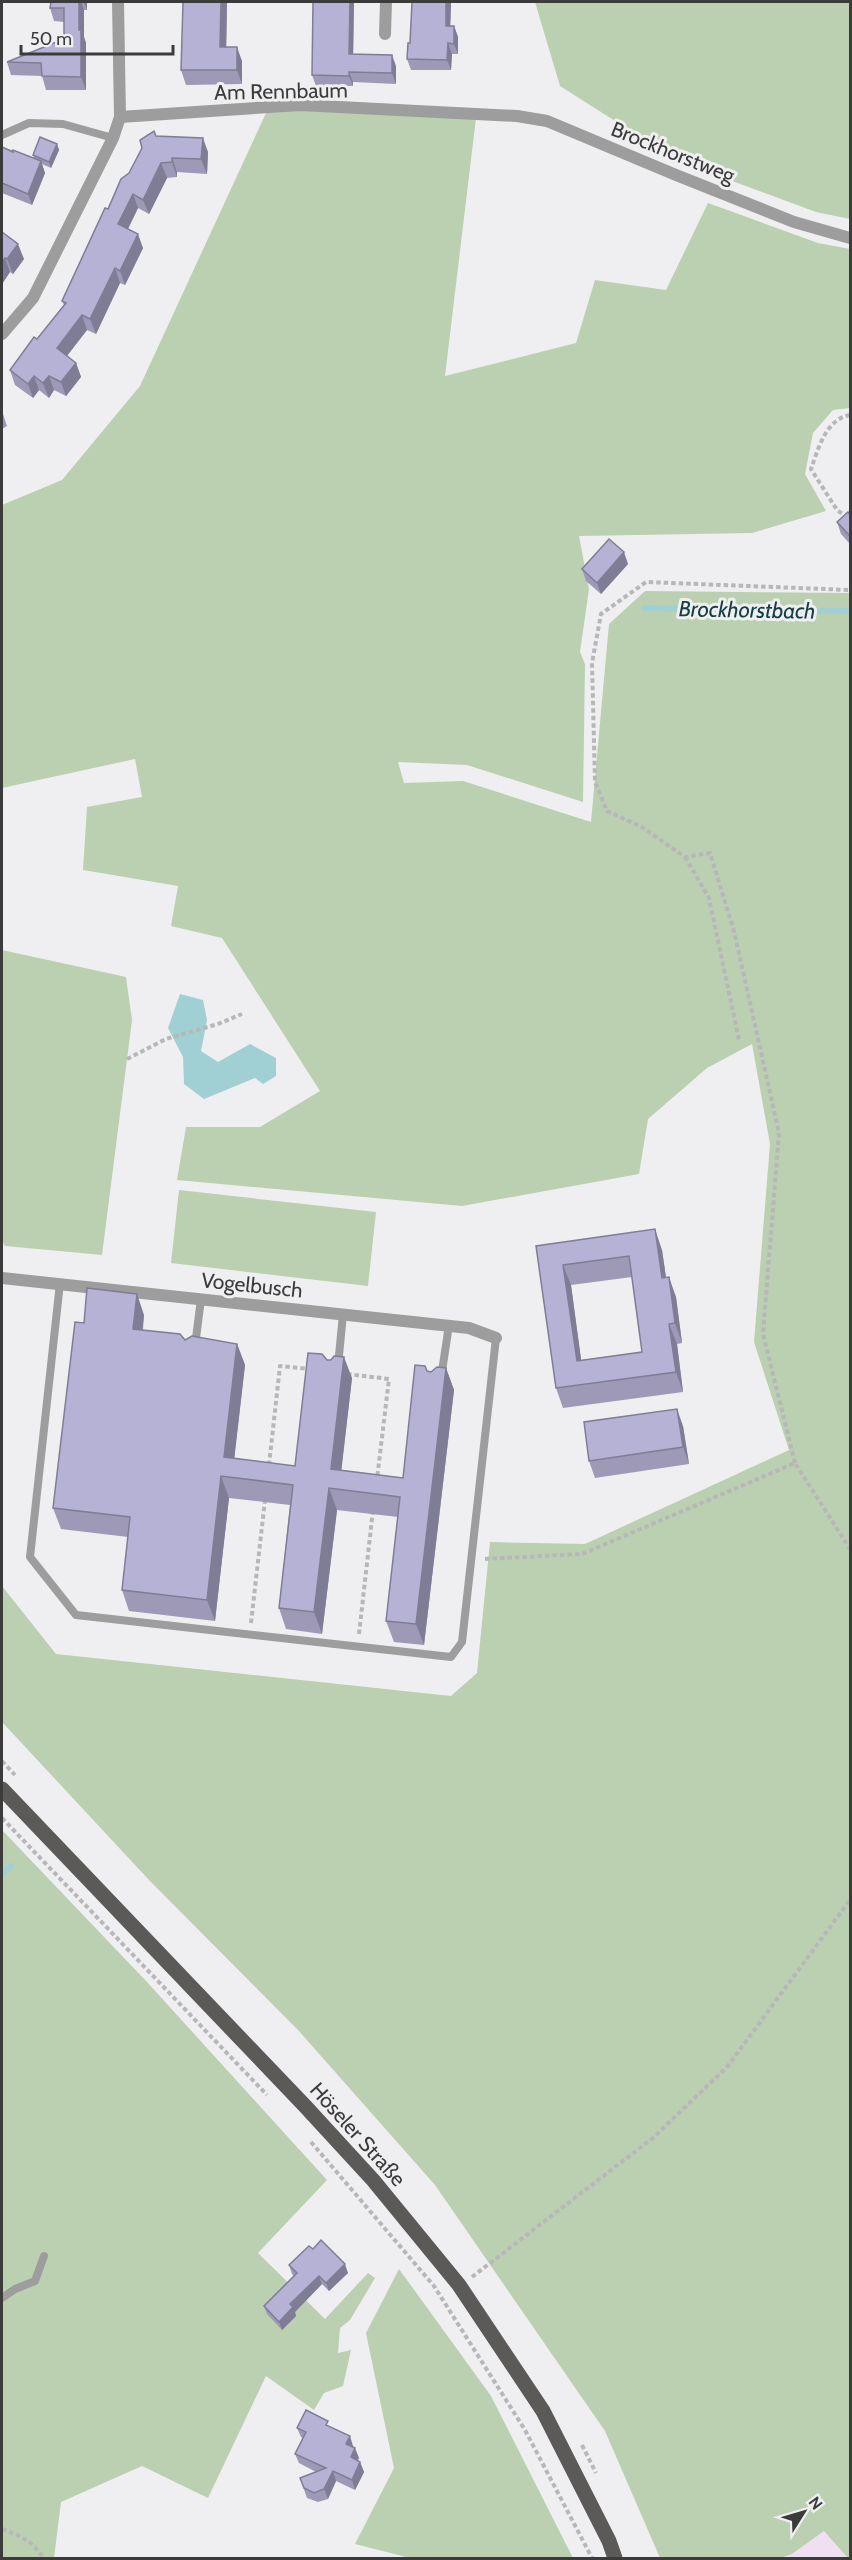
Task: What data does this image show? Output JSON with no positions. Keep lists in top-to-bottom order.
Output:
{
  "streets": {
    "main road": ["Höseler Straße"],
    "street": ["Am Rennbaum", "Brockhorstweg", "Vogelbusch"]
  },
  "crossings": [
    ["Am Rennbaum", "Brockhorstweg"]
  ],
  "water": ["Brockhorstbach"],
  "scale_bar": "50 m",
  "north": "top right"
}
